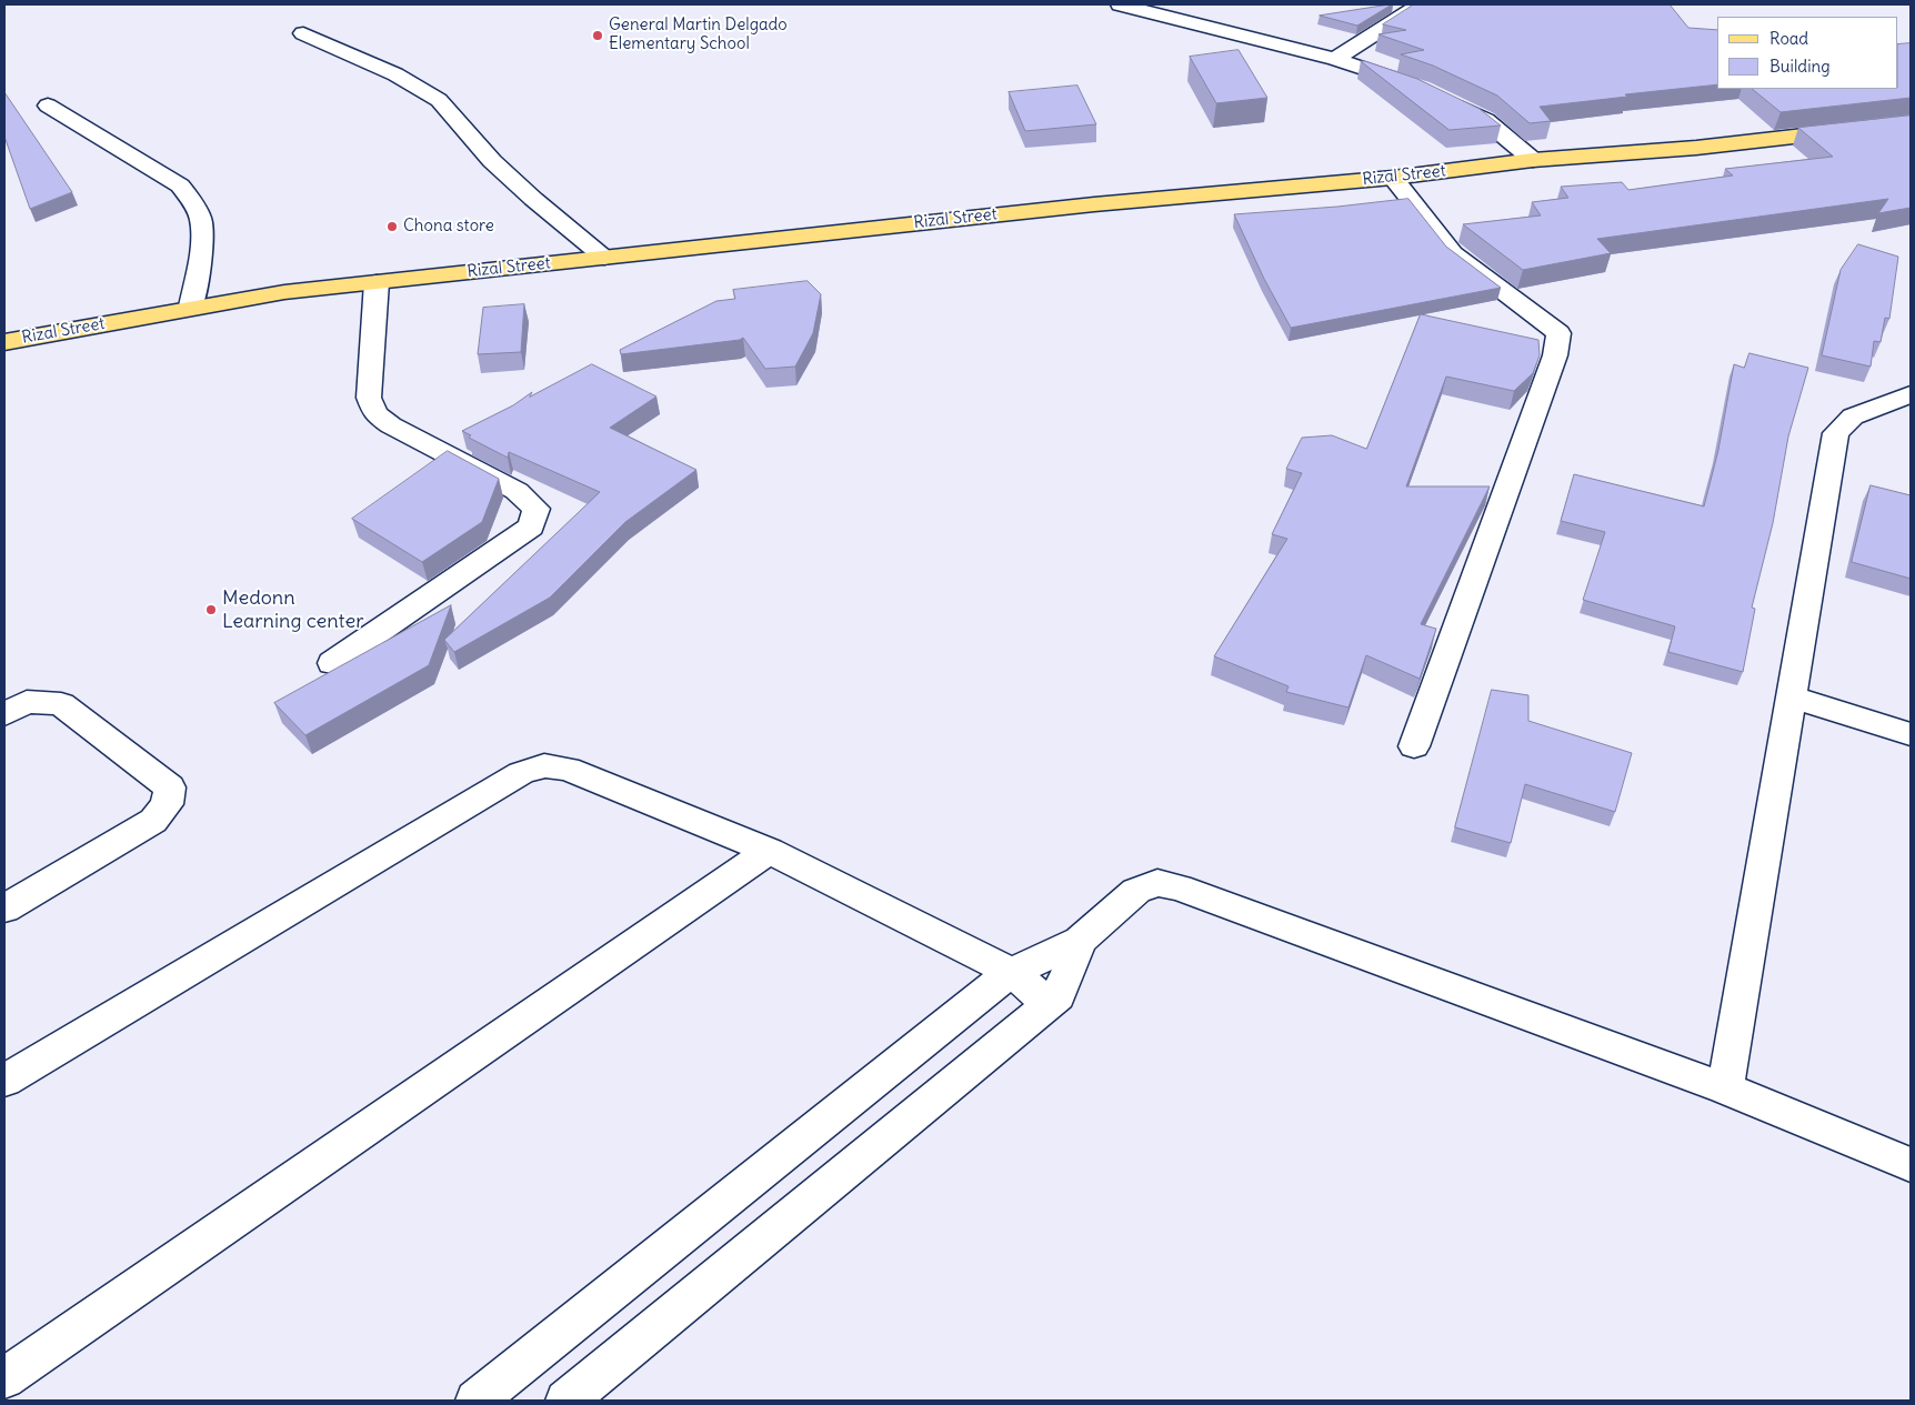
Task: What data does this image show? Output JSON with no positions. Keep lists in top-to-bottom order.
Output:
{
  "streets": {
    "main road": ["Rizal Street"]
  },
  "places": ["General Martin Delgado Elementary School", "Chona store", "Medonn Learning center"],
  "legend": ["Road", "Building"]
}
